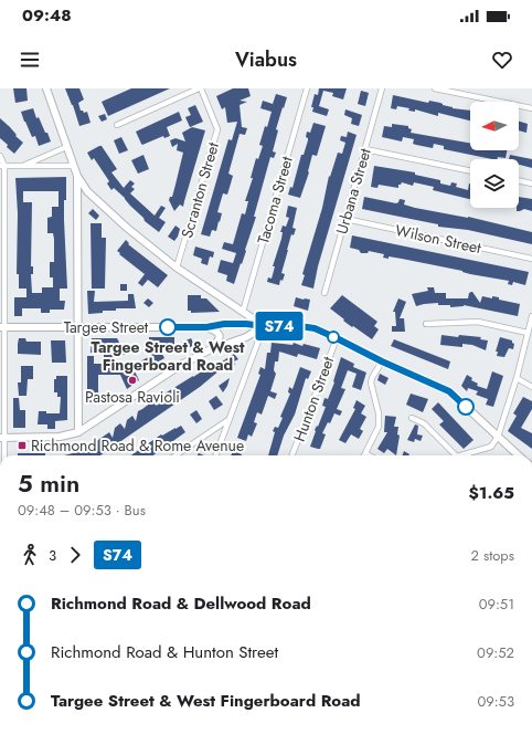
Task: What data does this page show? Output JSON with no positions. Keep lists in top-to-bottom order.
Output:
{
  "streets": {
    "main road": ["Targee Street"],
    "street": [
      "Scranton Street",
      "Urbana Street",
      "Tacoma Street",
      "Wilson Street",
      "Hunton Street"
    ]
  },
  "crossings": [
    ["Urbana Street", "Wilson Street"],
    ["Targee Street", "Hunton Street"]
  ],
  "places": {
    "other": ["Targee Street & West Fingerboard Road", "Pastosa Ravioli"],
    "transit": ["Richmond Road & Rome Avenue"]
  },
  "lines": ["bus line S74"],
  "north": "left",
  "page": {
    "status": "09:48",
    "header": "Viabus",
    "on_map": "S74",
    "heading": ["5 min", "09:48 – 09:53 · Bus", "$1.65"],
    "legs": ["3", "S74", "2 stops"],
    "list": [
      {
        "name": "Richmond Road & Dellwood Road",
        "value": "09:51"
      },
      {
        "name": "Richmond Road & Hunton Street",
        "value": "09:52"
      },
      {
        "name": "Targee Street & West Fingerboard Road",
        "value": "09:53"
      }
    ]
  }
}
